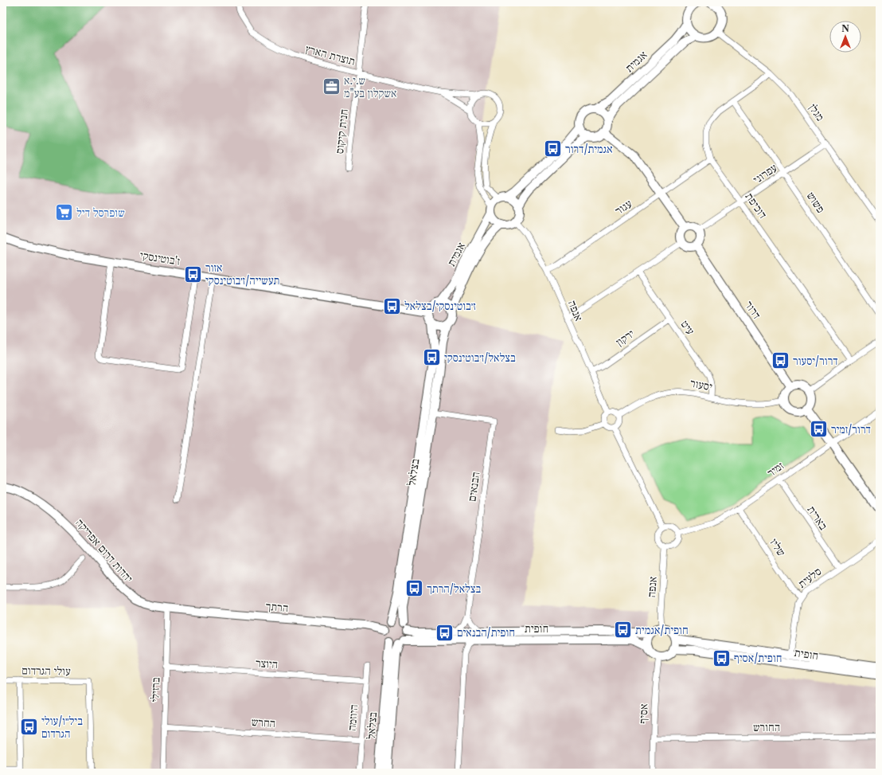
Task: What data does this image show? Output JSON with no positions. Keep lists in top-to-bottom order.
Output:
{
  "streets": {
    "street": [
      "תוצרת הארץ",
      "אגמית",
      "מגלן",
      "חנית קיקוס",
      "עפרוני",
      "פשוש",
      "דוכיפת",
      "עגור",
      "ז'בוטינסקי",
      "דרור",
      "אנפה",
      "עיט",
      "ירקון",
      "יסעור",
      "זמיר",
      "בצלאל",
      "הבנאים",
      "בארית",
      "שליו",
      "יהדות דרום אפריקה",
      "סלעית",
      "הרתך",
      "חופית",
      "היוצר",
      "עולי הגרדום",
      "ברזילי",
      "אסיף",
      "היוזמה",
      "החרש",
      "החורש"
    ]
  },
  "crossings": [
    ["תוצרת הארץ", "חנית קיקוס"],
    ["אגמית", "ז'בוטינסקי"],
    ["אגמית", "אנפה"],
    ["אגמית", "בצלאל"],
    ["מגלן", "עפרוני"],
    ["מגלן", "דוכיפת"],
    ["עפרוני", "פשוש"],
    ["עפרוני", "דוכיפת"],
    ["עפרוני", "דרור"],
    ["פשוש", "דוכיפת"],
    ["דוכיפת", "עגור"],
    ["עגור", "אנפה"],
    ["ז'בוטינסקי", "בצלאל"],
    ["דרור", "יסעור"],
    ["אנפה", "ירקון"],
    ["אנפה", "יסעור"],
    ["אנפה", "זמיר"],
    ["אנפה", "חופית"],
    ["אנפה", "אסיף"],
    ["עיט", "ירקון"],
    ["עיט", "יסעור"],
    ["זמיר", "בארית"],
    ["זמיר", "שליו"],
    ["בצלאל", "הבנאים"],
    ["בצלאל", "הרתך"],
    ["בצלאל", "חופית"],
    ["הבנאים", "חופית"],
    ["בארית", "סלעית"],
    ["שליו", "סלעית"],
    ["יהדות דרום אפריקה", "הרתך"],
    ["יהדות דרום אפריקה", "ברזילי"],
    ["סלעית", "חופית"],
    ["הרתך", "חופית"],
    ["הרתך", "ברזילי"],
    ["חופית", "אסיף"],
    ["היוצר", "ברזילי"],
    ["היוצר", "היוזמה"],
    ["ברזילי", "החרש"],
    ["אסיף", "החורש"],
    ["היוזמה", "החרש"]
  ],
  "places": {
    "office": ["ש.י.א אשקלון בע\"מ"],
    "bus stop": [
      "אגמית/דרור",
      "אזור תעשייה/ז׳בוטינסקי",
      "ז׳בוטינסקי/בצלאל",
      "בצלאל/ז׳בוטינסקי",
      "דרור/יסעור",
      "דרור/זמיר",
      "בצלאל/הרתך",
      "חופית/אגמית",
      "חופית/הבנאים",
      "חופית/אסיף",
      "ביל״ו/עולי הגרדום"
    ],
    "supermarket": ["שופרסל דיל"]
  },
  "north": "top"
}
